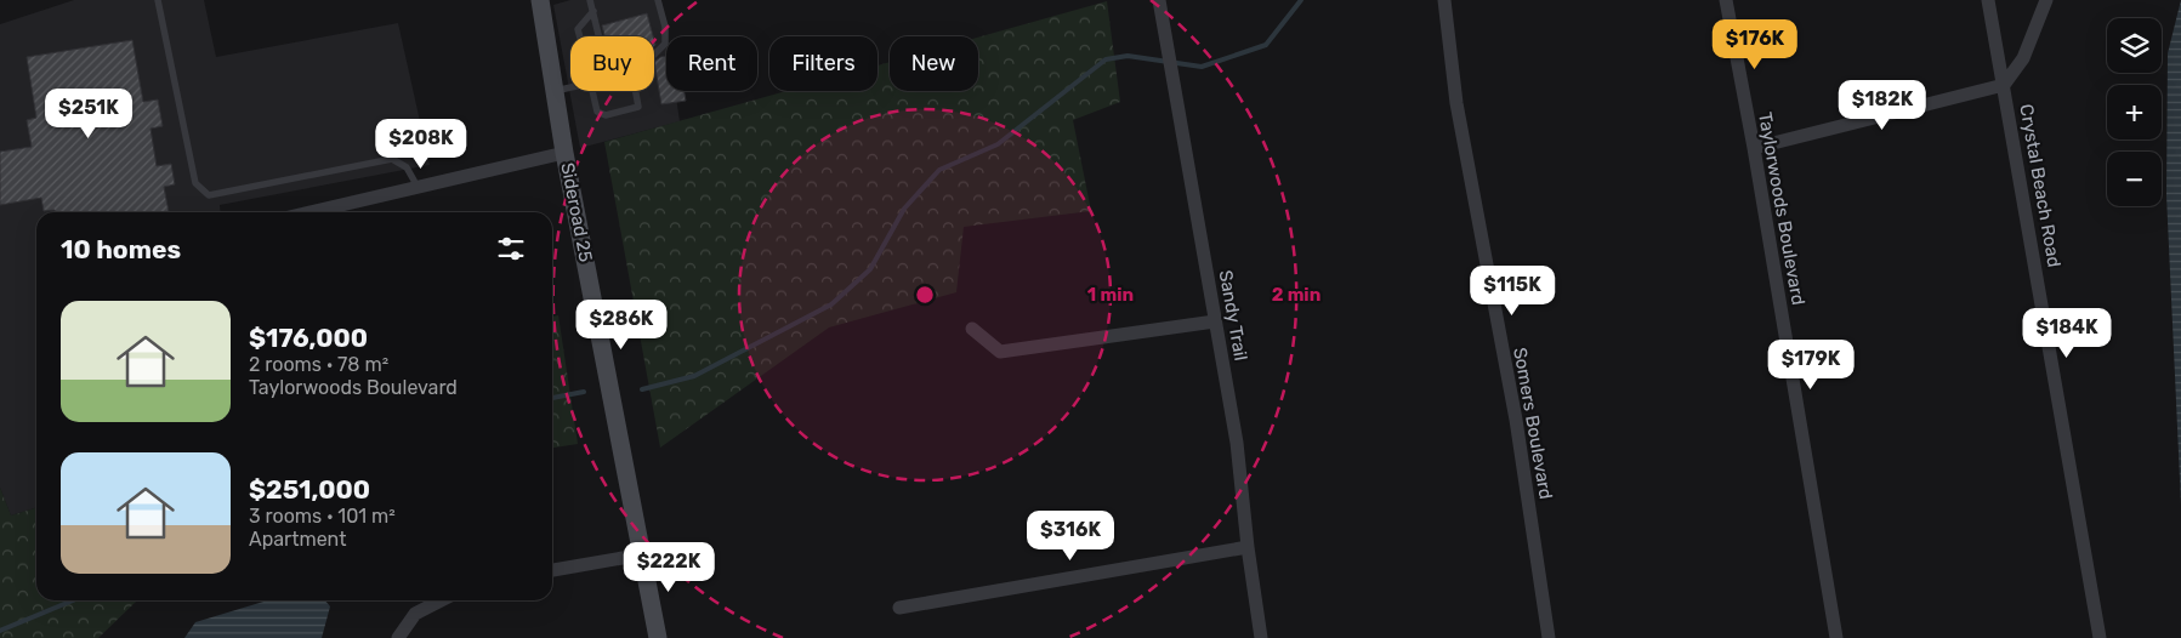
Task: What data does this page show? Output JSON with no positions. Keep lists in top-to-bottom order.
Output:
{
  "streets": {
    "main road": ["Sideroad 25"],
    "street": [
      "Crystal Beach Road",
      "Taylorwoods Boulevard",
      "Sandy Trail",
      "Somers Boulevard"
    ]
  },
  "page": {
    "map_buttons": ["+", "−"],
    "price": [
      "$176K",
      "$182K",
      "$251K",
      "$208K",
      "$115K",
      "$286K",
      "$184K",
      "$179K",
      "$316K",
      "$222K"
    ],
    "chip": [
      "Buy",
      "Rent",
      "Filters",
      "New"
    ],
    "heading": "10 homes",
    "list": [
      {
        "name": "$176,000",
        "note": "2 rooms · 78 m² · Taylorwoods Boulevard"
      },
      {
        "name": "$251,000",
        "note": "3 rooms · 101 m² · Apartment"
      }
    ]
  },
  "rings": ["1 min", "2 min"]
}
